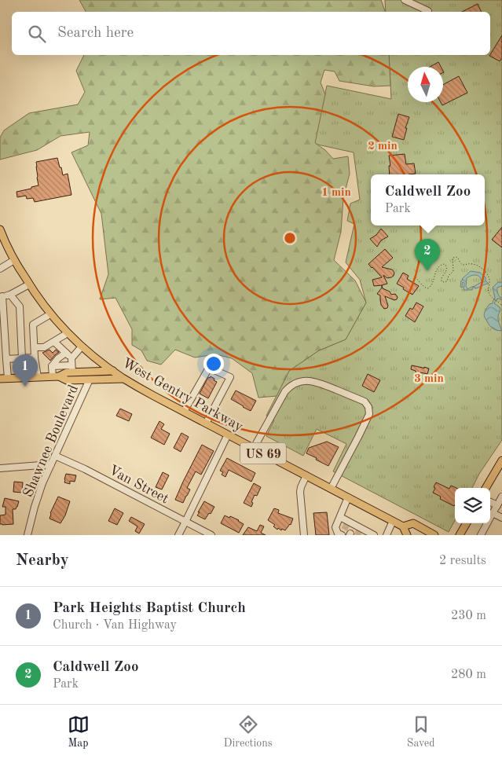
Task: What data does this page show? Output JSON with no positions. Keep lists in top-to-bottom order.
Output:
{
  "streets": {
    "main road": ["West Gentry Parkway", "US 69"],
    "street": ["Shawnee Boulevard", "Van Street"]
  },
  "crossings": [
    ["Shawnee Boulevard", "Van Street"]
  ],
  "north": "top",
  "page": {
    "search": "Search here",
    "popup": ["Caldwell Zoo", "Park"],
    "pins": ["2", "1"],
    "heading": ["Nearby", "2 results"],
    "list": [
      {
        "mark": "1",
        "name": "Park Heights Baptist Church",
        "note": "Church · Van Highway",
        "value": "230 m"
      },
      {
        "mark": "2",
        "name": "Caldwell Zoo",
        "note": "Park",
        "value": "280 m"
      }
    ],
    "nav": ["Map", "Directions", "Saved"]
  },
  "rings": ["2 min", "1 min", "3 min"]
}
